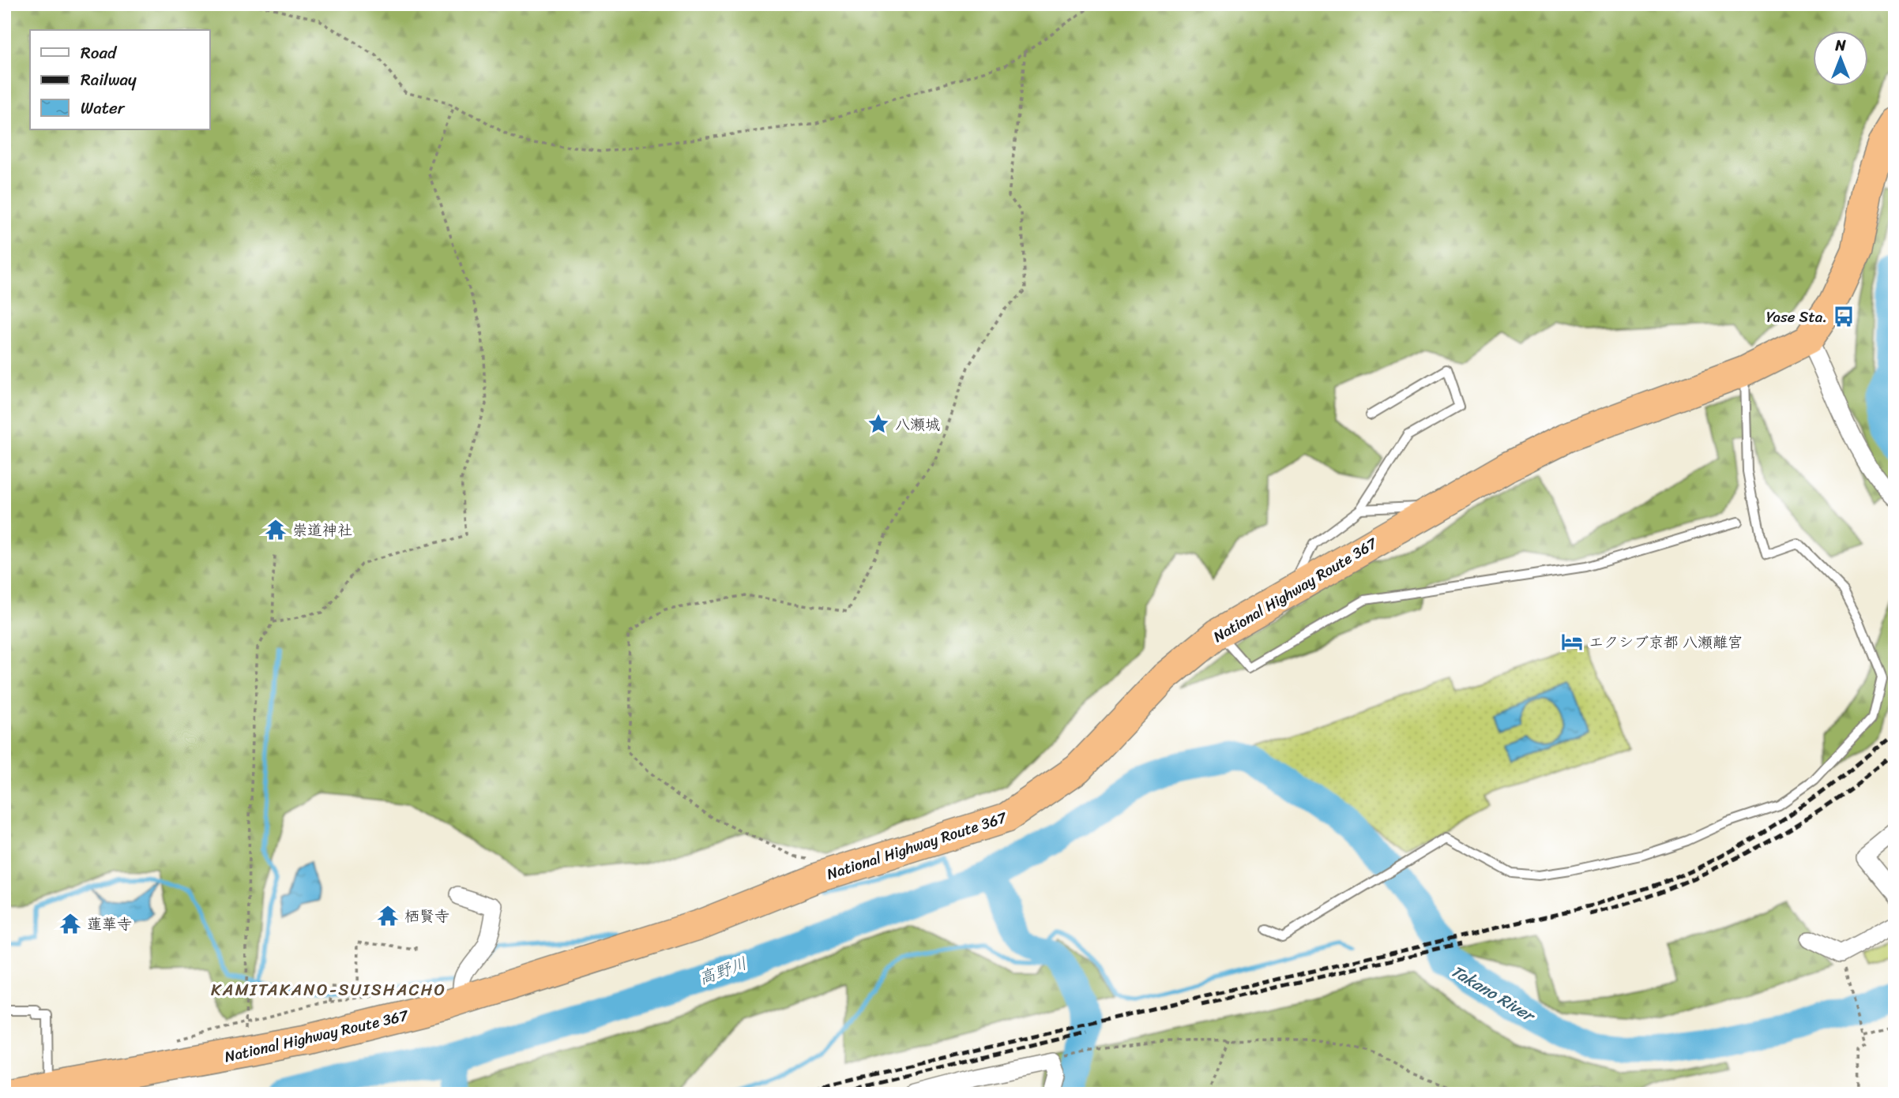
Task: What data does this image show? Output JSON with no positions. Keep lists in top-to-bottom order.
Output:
{
  "streets": {
    "highway": ["National Highway Route 367"]
  },
  "districts": ["KAMITAKANO-SUISHACHO"],
  "water": ["高野川", "Takano River"],
  "places": {
    "bus stop": ["Yase Sta."],
    "place": ["八瀬城"],
    "temple": ["崇道神社", "栖賢寺", "蓮華寺"],
    "hotel": ["エクシブ京都 八瀬離宮"]
  },
  "legend": ["Road", "Railway", "Water"],
  "north": "top"
}
